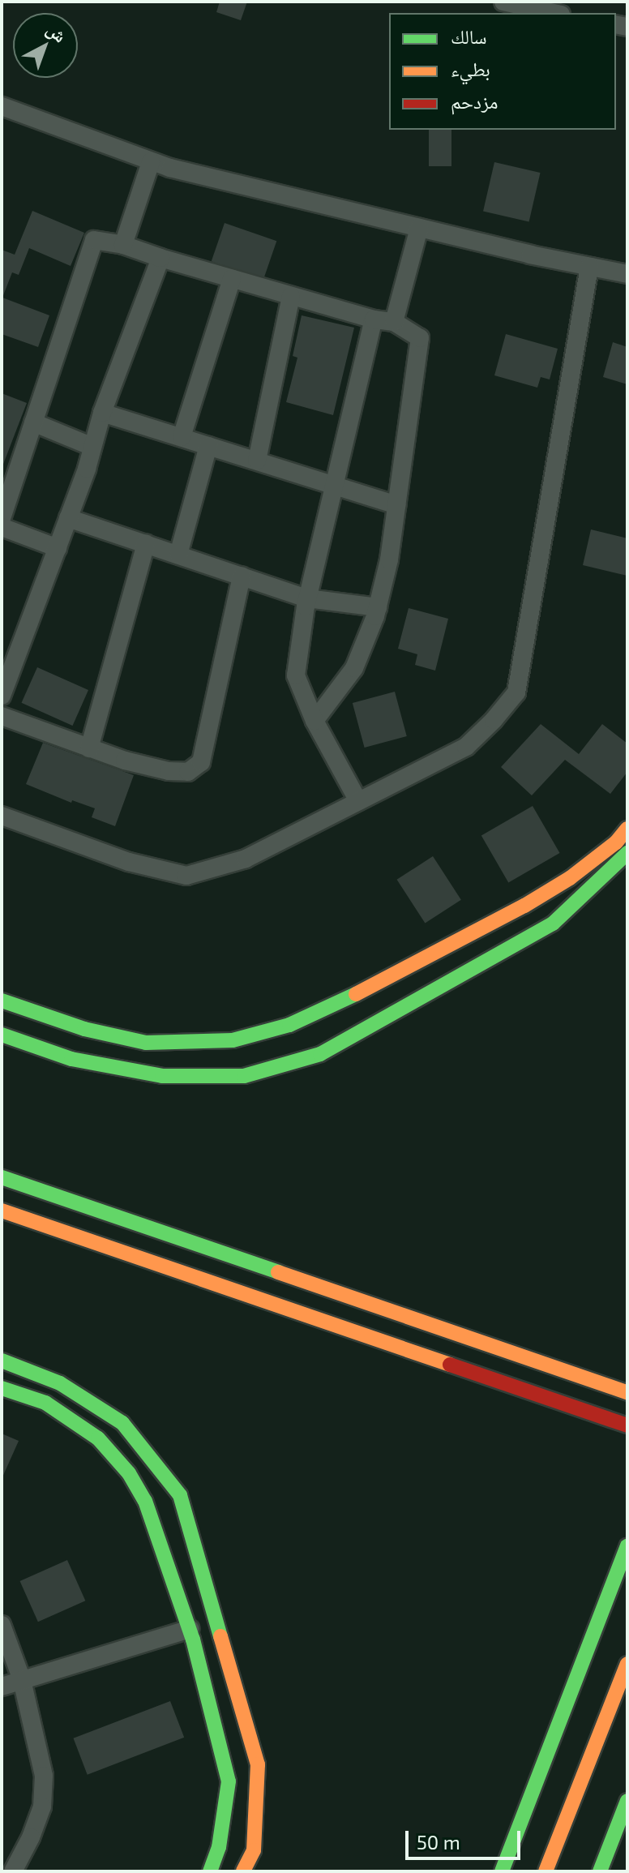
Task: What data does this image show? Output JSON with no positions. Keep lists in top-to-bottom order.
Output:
{
  "legend": ["سالك", "بطيء", "مزدحم"],
  "scale_bar": "50 m",
  "north": "top right"
}
